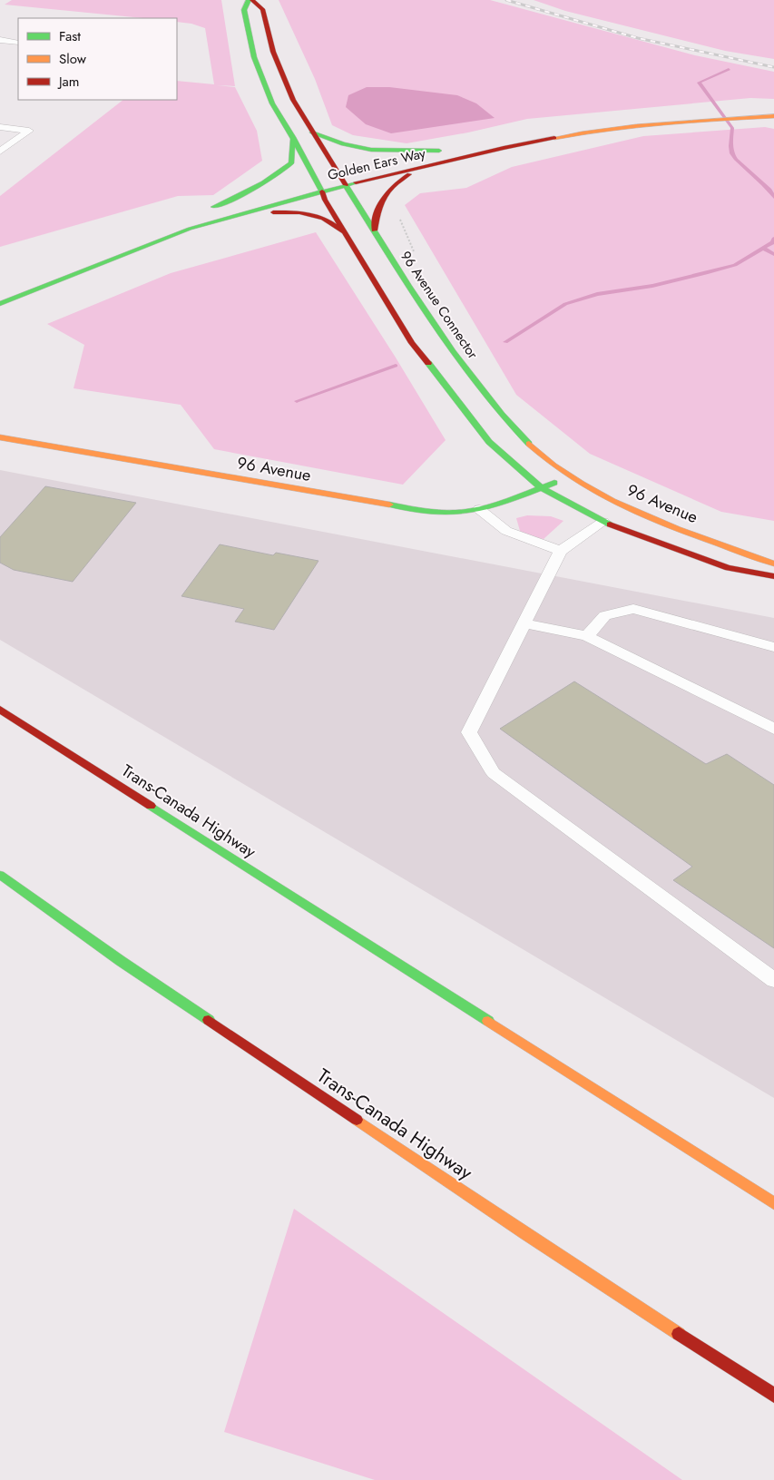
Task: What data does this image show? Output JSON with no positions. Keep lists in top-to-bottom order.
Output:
{
  "streets": {
    "main road": [
      "Golden Ears Way",
      "96 Avenue Connector",
      "96 Avenue",
      "Trans-Canada Highway"
    ]
  },
  "crossings": [
    ["Golden Ears Way", "96 Avenue Connector"],
    ["96 Avenue Connector", "96 Avenue"]
  ],
  "legend": ["Fast", "Slow", "Jam"]
}
